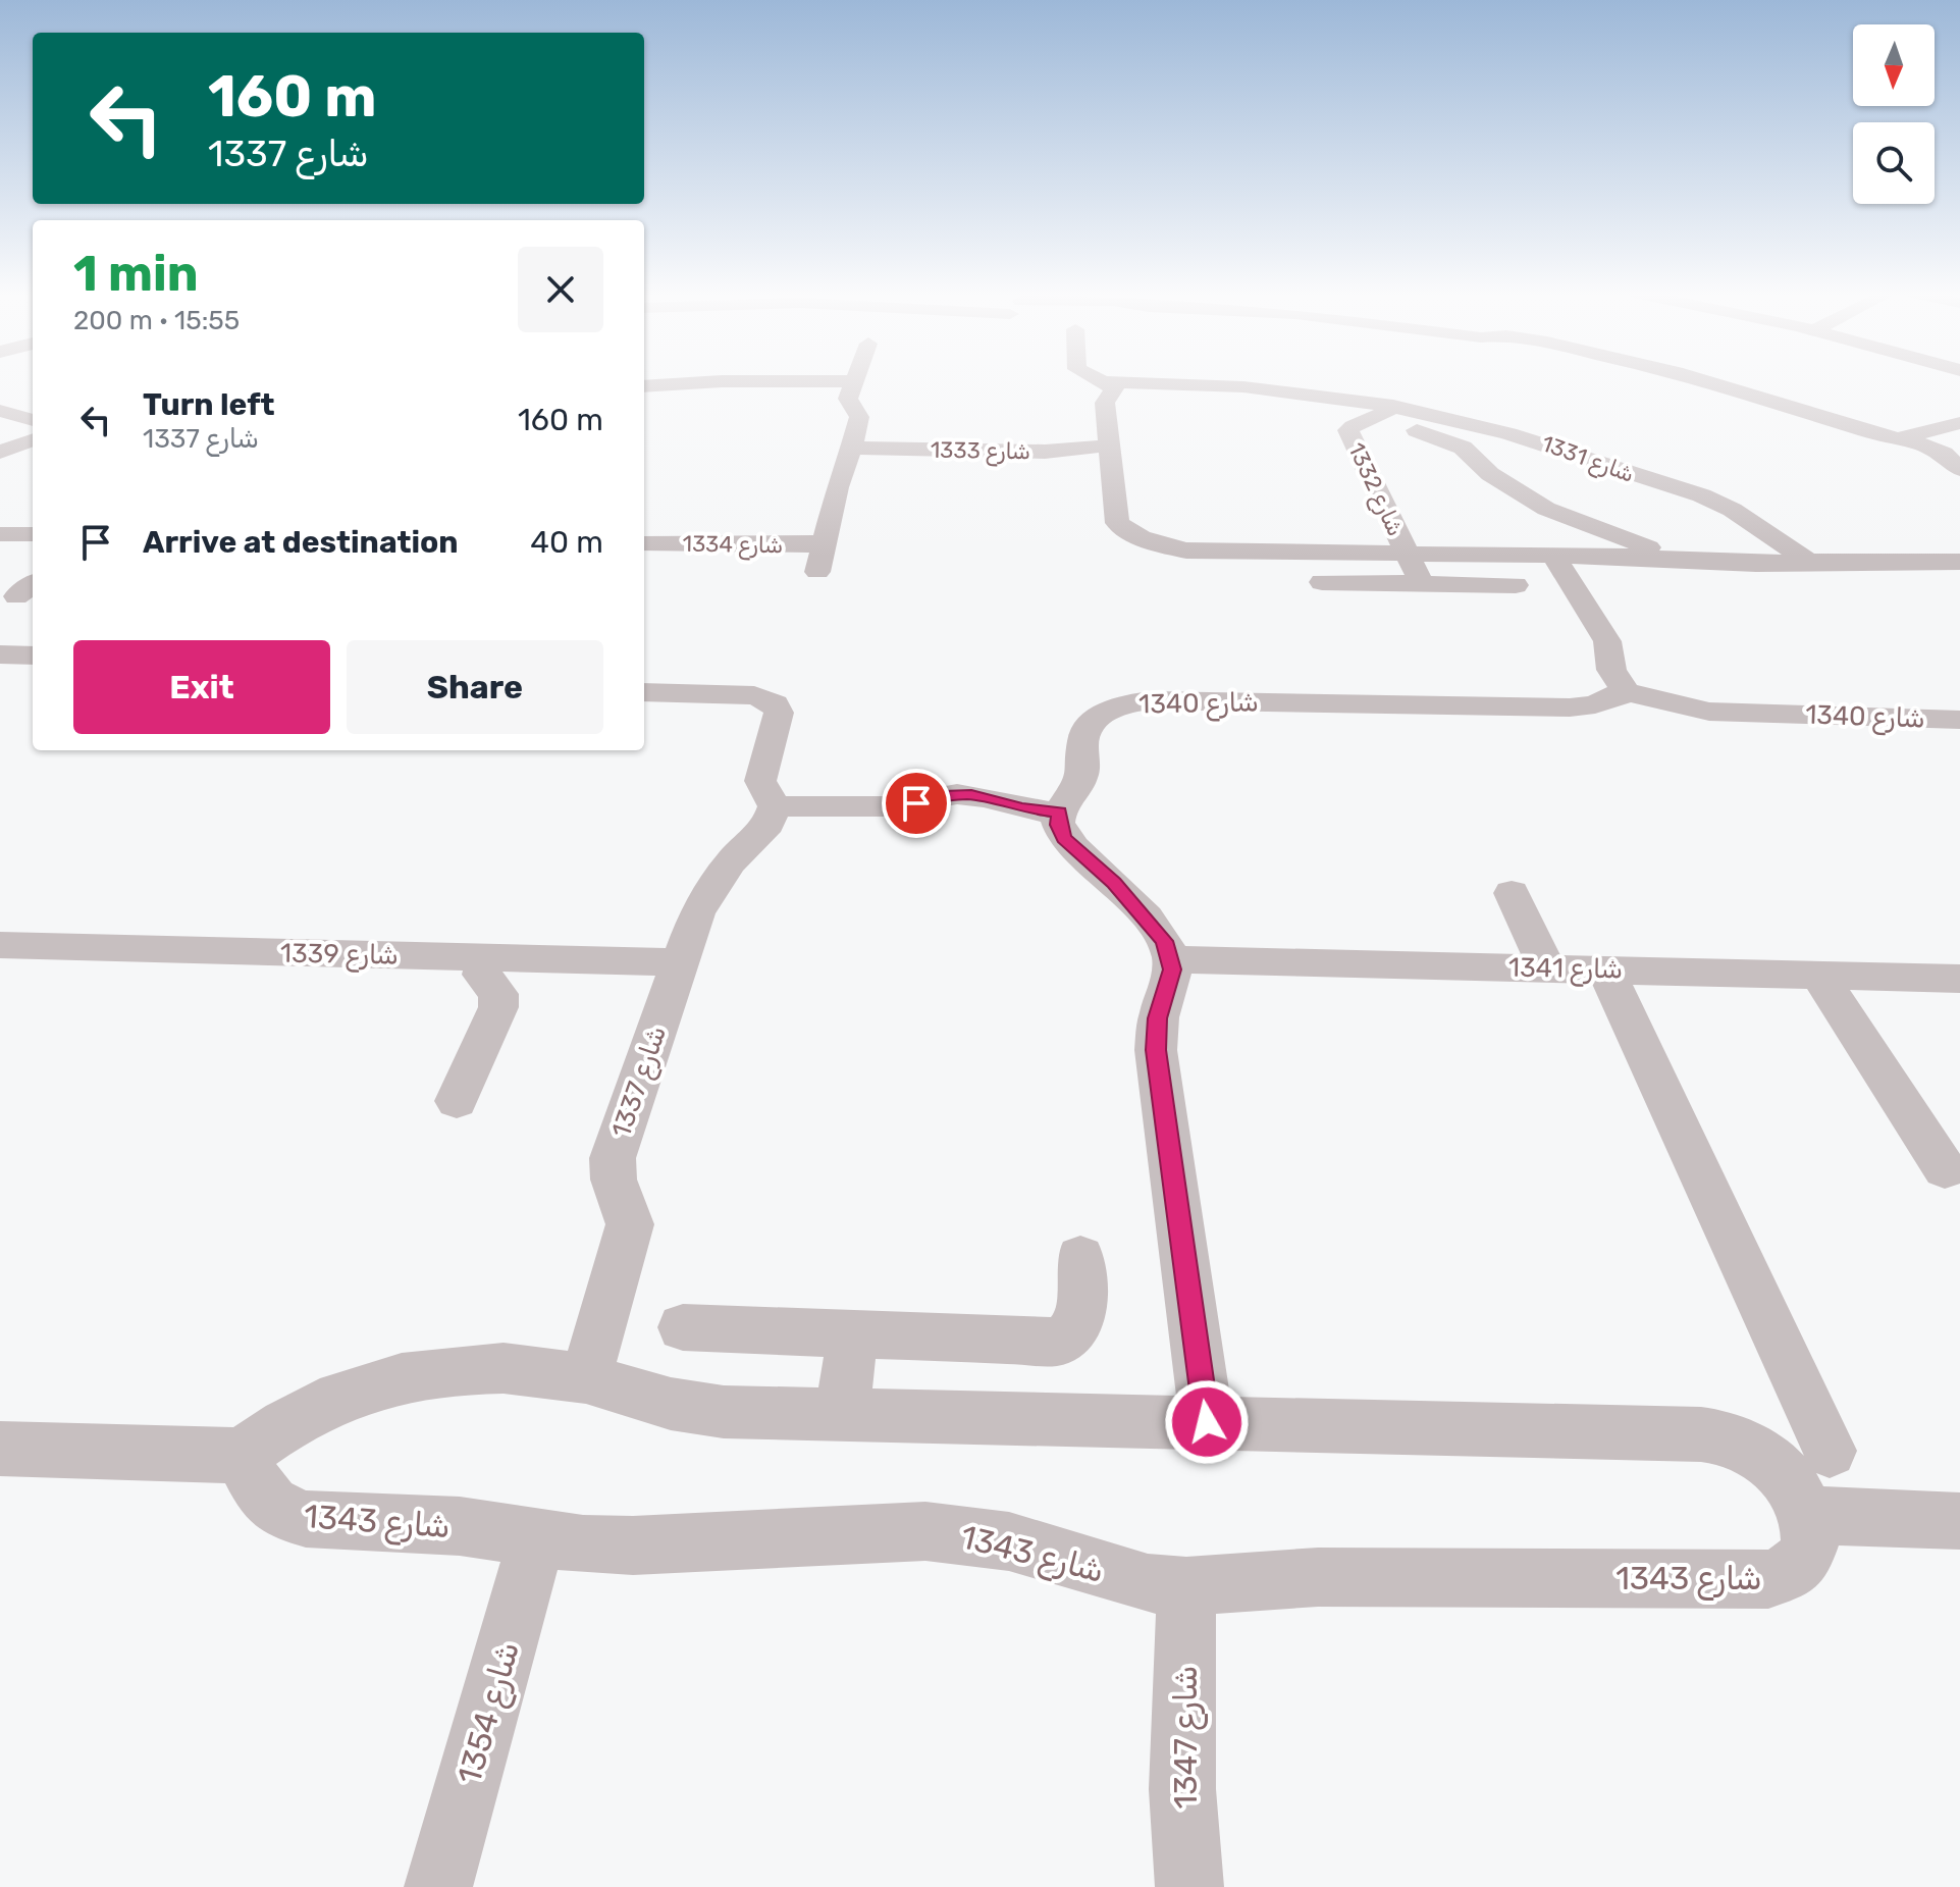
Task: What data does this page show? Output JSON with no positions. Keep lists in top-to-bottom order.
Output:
{
  "streets": {
    "street": [
      "شارع 1333",
      "شارع 1331",
      "شارع 1332",
      "شارع 1334",
      "شارع 1340",
      "شارع 1339",
      "شارع 1341",
      "شارع 1337",
      "شارع 1343",
      "شارع 1354",
      "شارع 1347"
    ]
  },
  "crossings": [
    ["شارع 1333", "شارع 1334"],
    ["شارع 1331", "شارع 1332"],
    ["شارع 1339", "شارع 1337"],
    ["شارع 1343", "شارع 1354"],
    ["شارع 1343", "شارع 1347"]
  ],
  "north": "bottom",
  "page": {
    "turn": ["160 m", "شارع 1337"],
    "heading": ["1 min", "200 m · 15:55"],
    "list": [
      {
        "name": "Turn left",
        "note": "شارع 1337",
        "value": "160 m"
      },
      {
        "name": "Arrive at destination",
        "value": "40 m"
      }
    ],
    "buttons": ["Exit", "Share"]
  }
}
